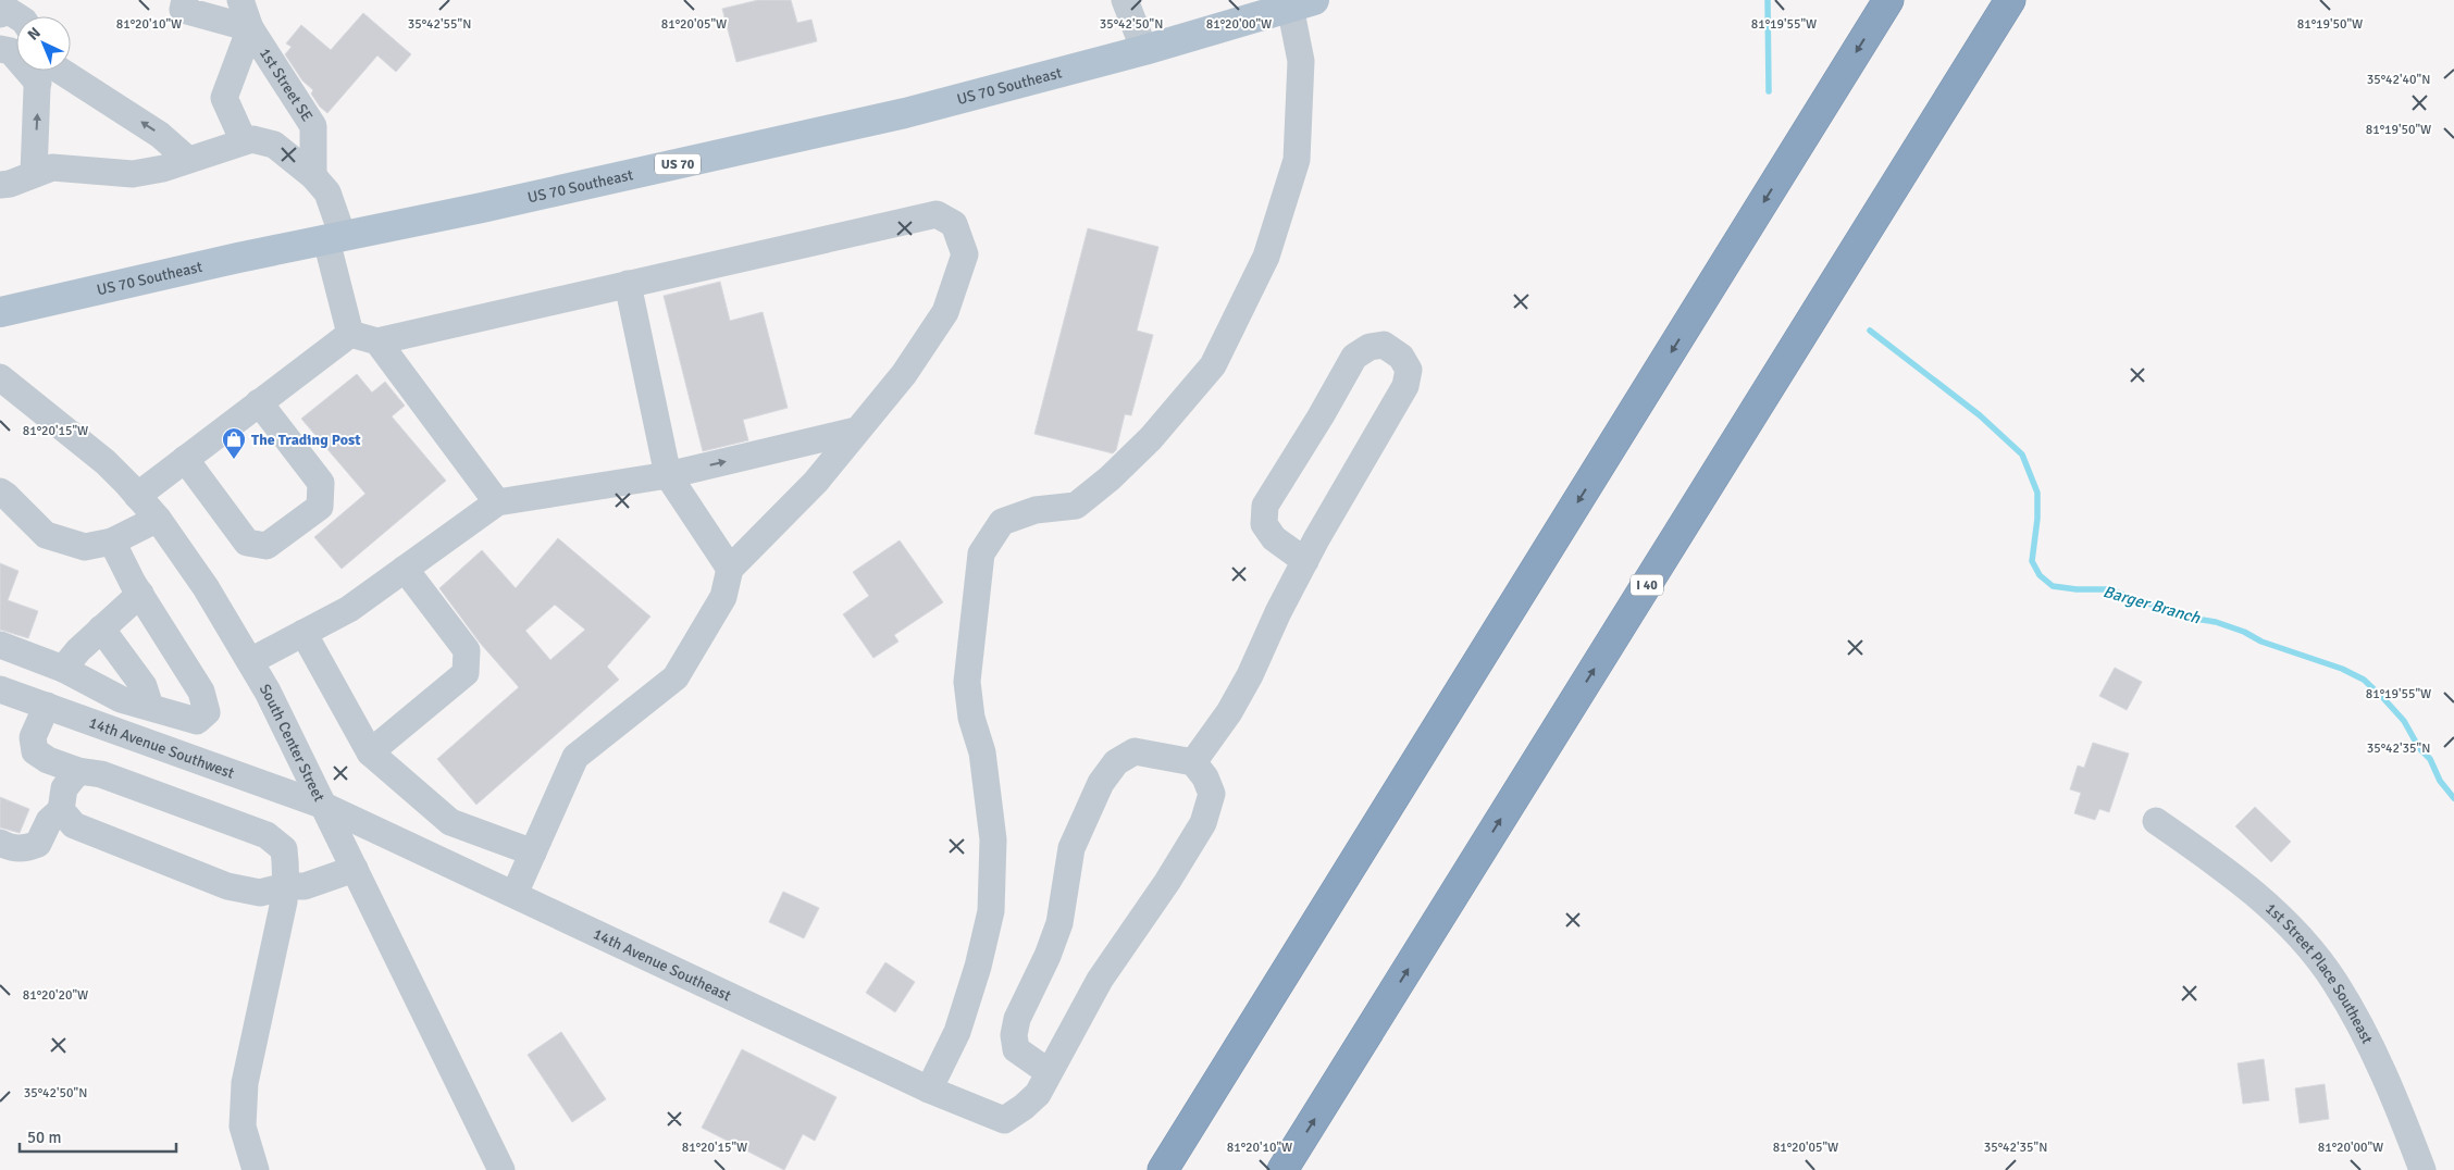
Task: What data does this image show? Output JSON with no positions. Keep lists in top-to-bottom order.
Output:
{
  "streets": {
    "highway": ["I 40"],
    "main road": ["US 70 Southeast", "US 70"],
    "street": [
      "1st Street SE",
      "South Center Street",
      "14th Avenue Southwest",
      "14th Avenue Southeast",
      "1st Street Place Southeast"
    ]
  },
  "crossings": [
    ["South Center Street", "14th Avenue Southwest"],
    ["South Center Street", "14th Avenue Southeast"],
    ["14th Avenue Southwest", "14th Avenue Southeast"]
  ],
  "water": ["Barger Branch"],
  "places": {
    "shop": ["The Trading Post"]
  },
  "scale_bar": "50 m",
  "north": "top left",
  "coordinates": [
    "35°42'50\"N",
    "35°42'55\"N",
    "81°20'00\"W",
    "81°19'55\"W",
    "81°19'50\"W",
    "81°20'10\"W",
    "81°20'05\"W",
    "35°42'40\"N",
    "81°20'15\"W",
    "35°42'35\"N",
    "81°20'20\"W"
  ]
}
